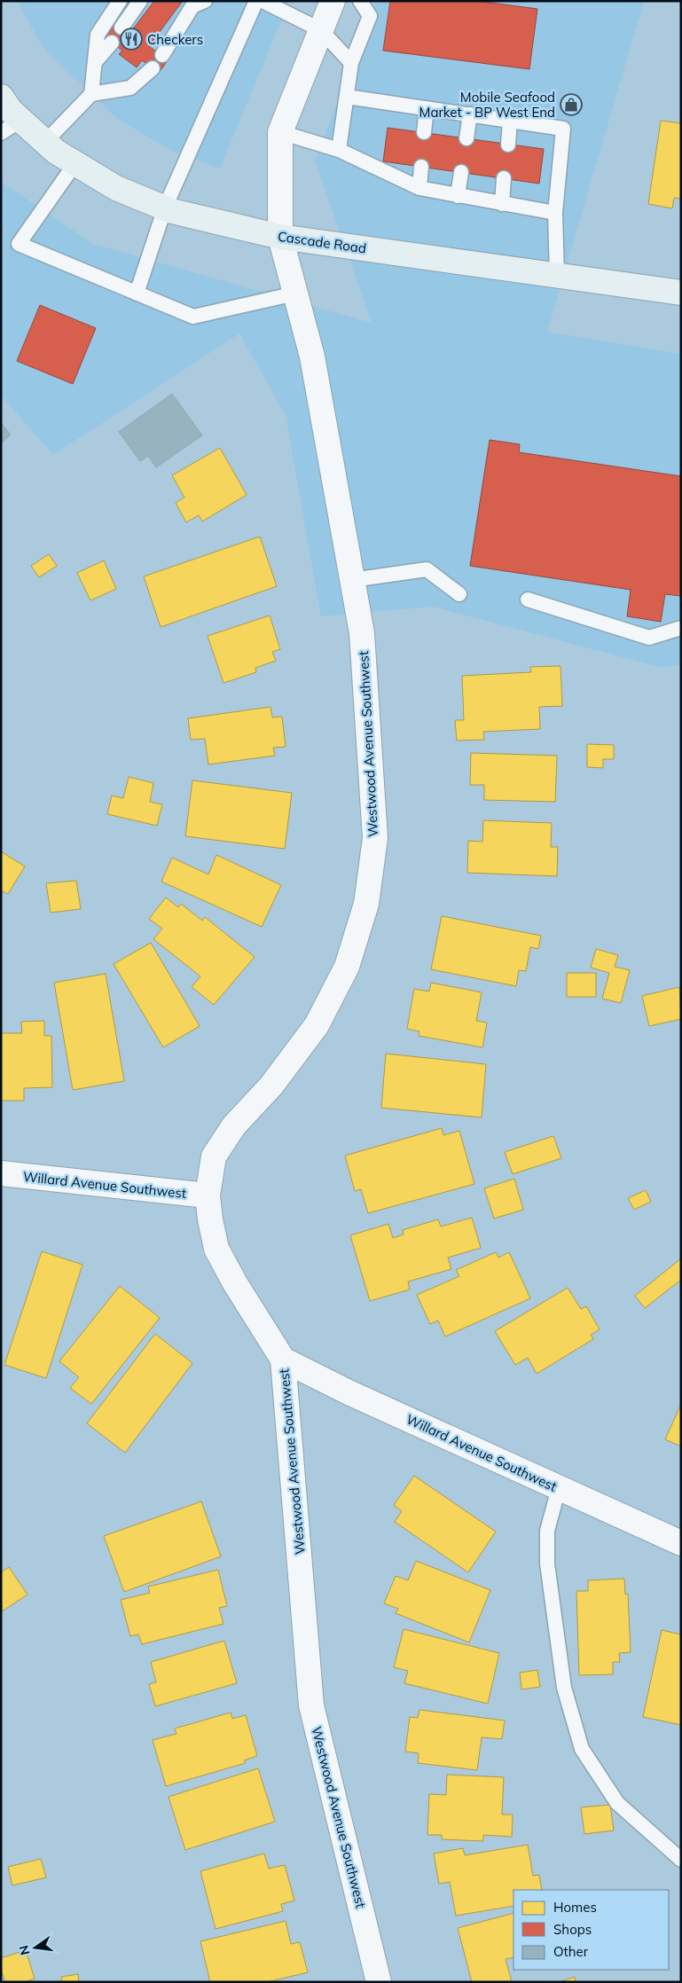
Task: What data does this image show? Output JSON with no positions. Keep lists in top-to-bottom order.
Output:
{
  "streets": {
    "main road": ["Cascade Road"],
    "street": ["Westwood Avenue Southwest", "Willard Avenue Southwest"]
  },
  "crossings": [
    ["Cascade Road", "Westwood Avenue Southwest"],
    ["Westwood Avenue Southwest", "Willard Avenue Southwest"]
  ],
  "places": {
    "restaurant": ["Checkers"],
    "shop": ["Mobile Seafood Market - BP West End"]
  },
  "legend": ["Homes", "Shops", "Other"],
  "north": "left"
}
